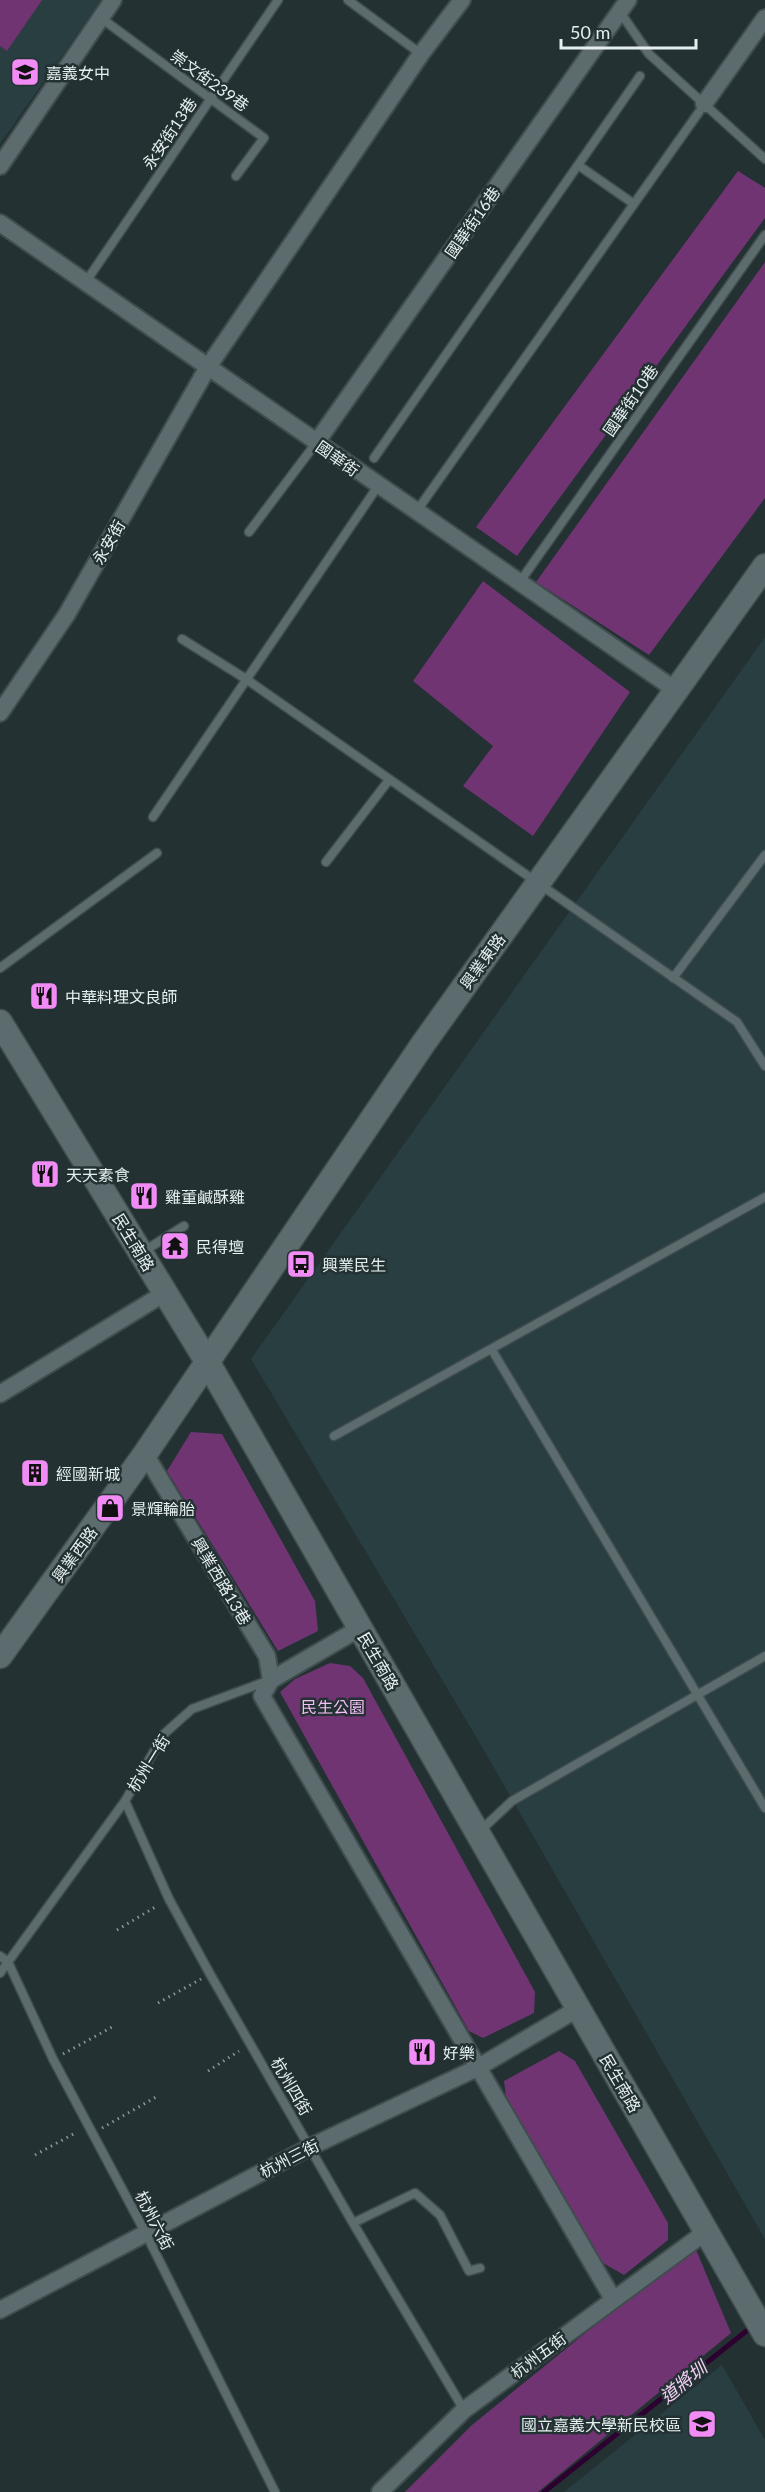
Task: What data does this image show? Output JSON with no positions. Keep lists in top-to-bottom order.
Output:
{
  "streets": {
    "main road": ["興業東路", "民生南路", "興業西路"],
    "street": [
      "國華街16巷",
      "國華街",
      "永安街",
      "興業西路13巷",
      "杭州一街",
      "杭州三街",
      "杭州五街"
    ],
    "lane": [
      "崇文街239巷",
      "永安街13巷",
      "國華街10巷",
      "杭州四街",
      "杭州六街"
    ]
  },
  "crossings": [
    ["崇文街239巷", "永安街13巷"],
    ["永安街13巷", "國華街"],
    ["國華街16巷", "國華街"],
    ["國華街10巷", "國華街"],
    ["國華街", "永安街"],
    ["國華街", "興業東路"],
    ["興業東路", "民生南路"],
    ["興業東路", "興業西路"],
    ["民生南路", "興業西路"],
    ["民生南路", "杭州一街"],
    ["民生南路", "杭州三街"],
    ["民生南路", "杭州五街"],
    ["興業西路", "興業西路13巷"],
    ["興業西路13巷", "杭州一街"],
    ["杭州一街", "杭州四街"],
    ["杭州一街", "杭州六街"],
    ["杭州四街", "杭州三街"],
    ["杭州四街", "杭州五街"],
    ["杭州三街", "杭州六街"]
  ],
  "water": ["道將圳"],
  "parks": ["民生公園"],
  "places": {
    "school or university": ["嘉義女中", "國立嘉義大學新民校區"],
    "restaurant": [
      "中華料理文良師",
      "天天素食",
      "雞董鹹酥雞",
      "好樂"
    ],
    "temple": ["民得壇"],
    "bus stop": ["興業民生"],
    "building": ["經國新城"],
    "shop": ["景輝輪胎"]
  },
  "scale_bar": "50 m"
}
